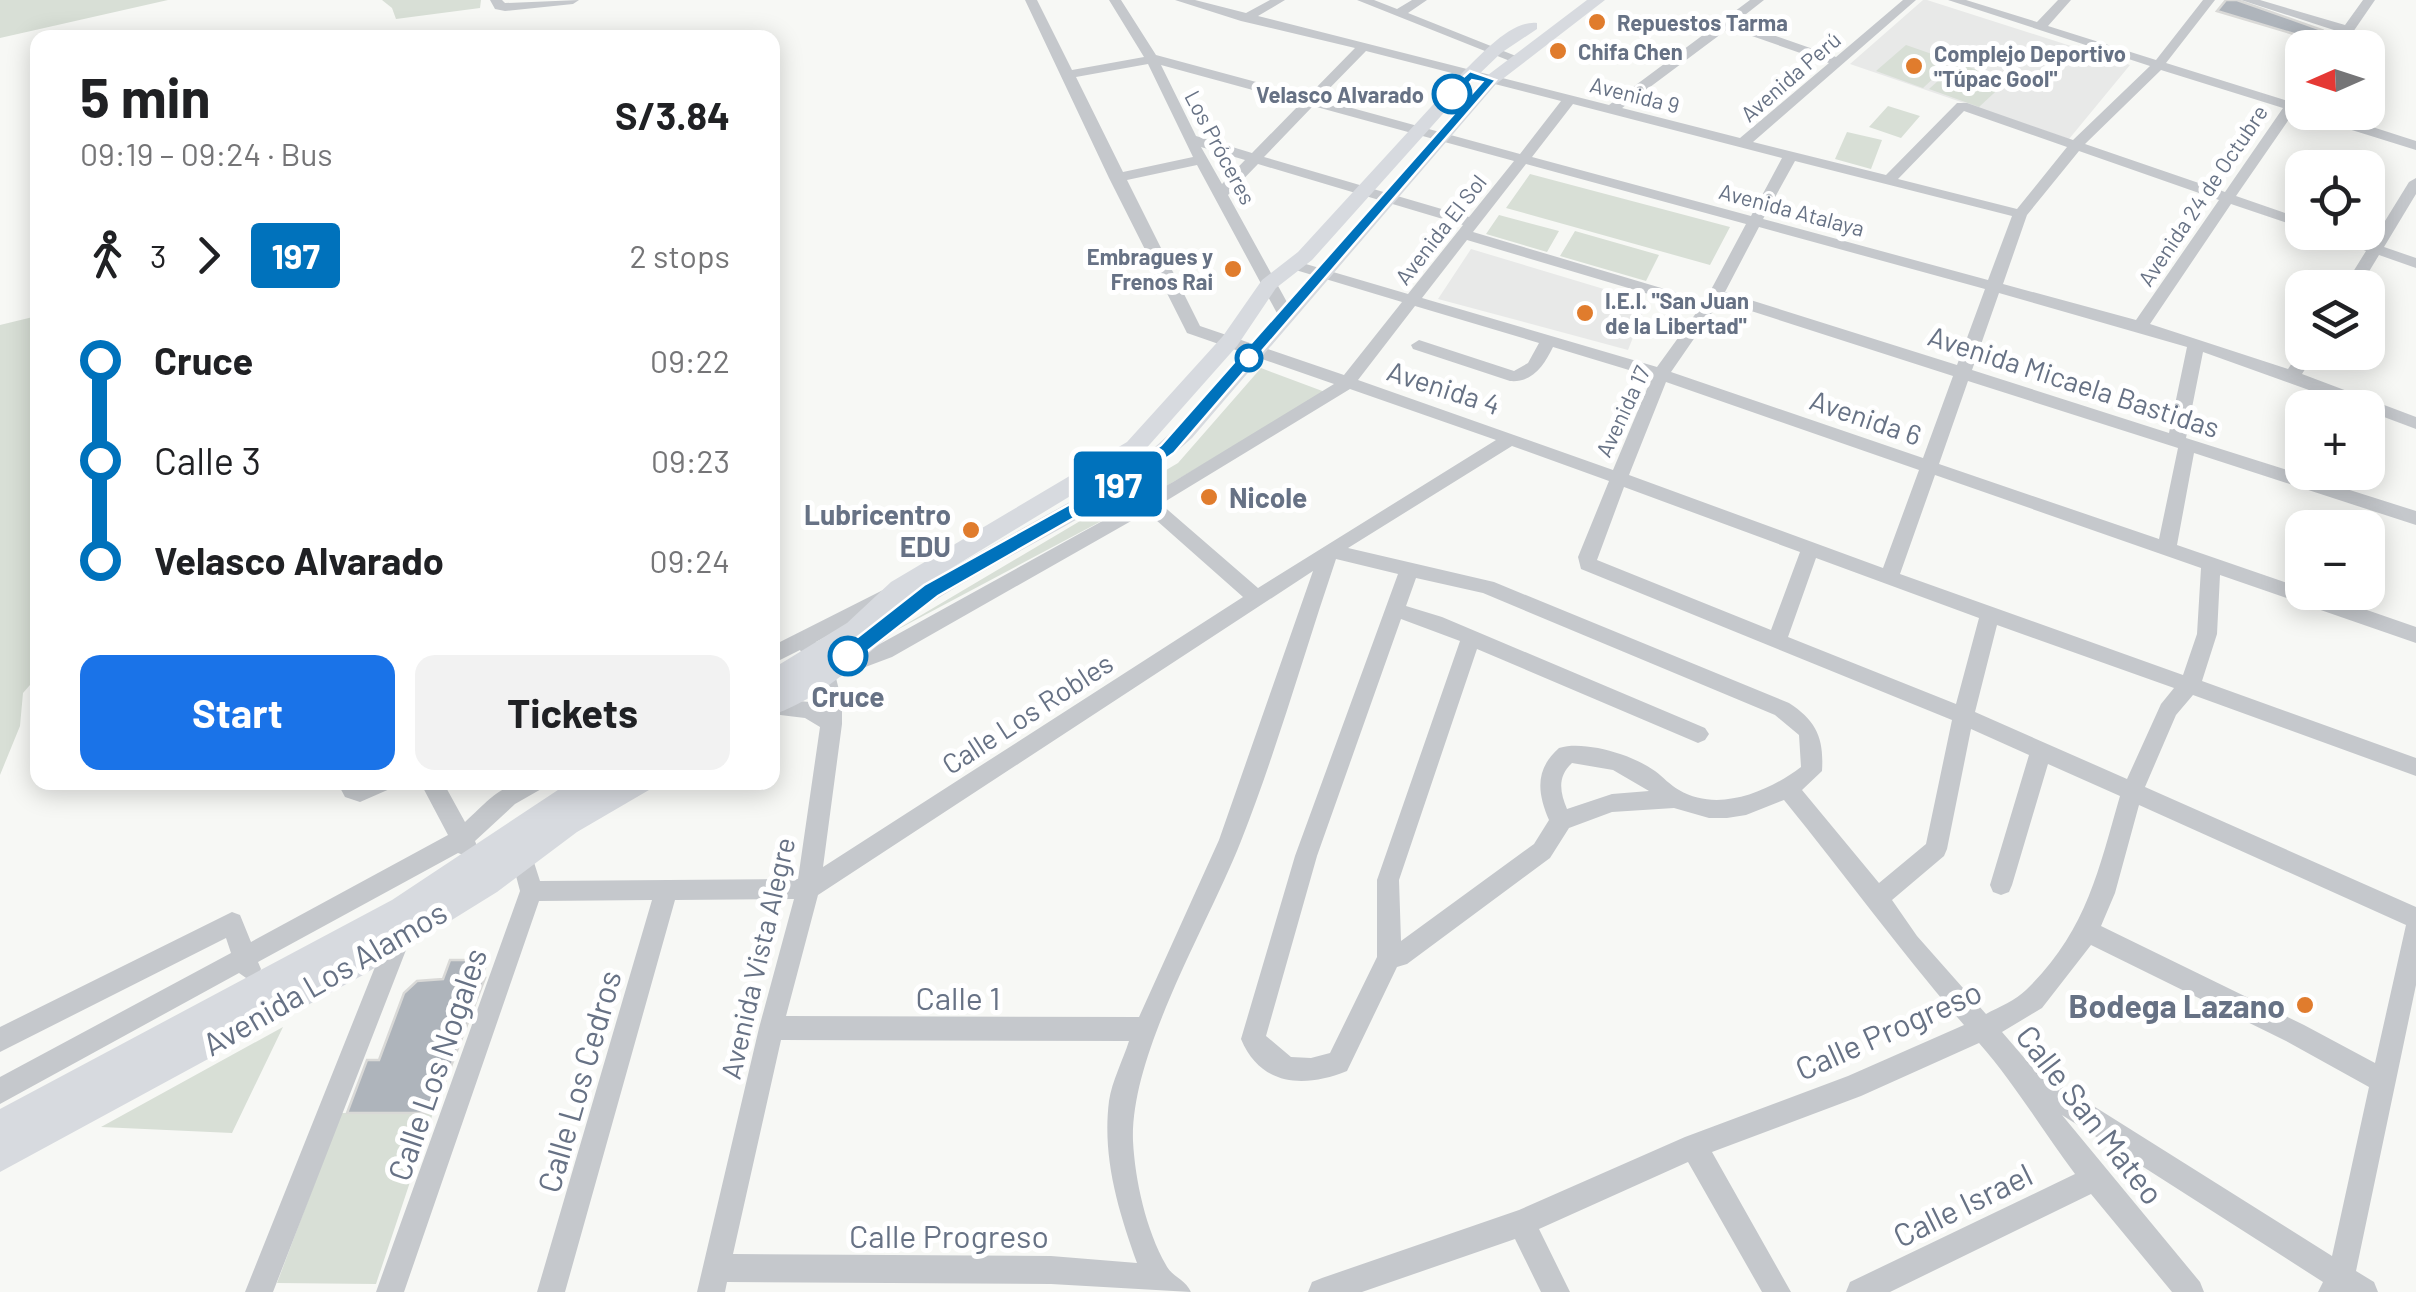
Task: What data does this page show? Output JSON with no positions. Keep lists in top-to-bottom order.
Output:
{
  "streets": {
    "main road": ["Avenida Los Alamos"],
    "street": [
      "Avenida Perú",
      "Avenida 9",
      "Los Próceres",
      "Avenida 24 de Octubre",
      "Avenida Atalaya",
      "Avenida El Sol",
      "Avenida Micaela Bastidas",
      "Avenida 4",
      "Avenida 17",
      "Avenida 6",
      "Calle Los Robles",
      "Avenida Vista Alegre",
      "Calle 1",
      "Calle Progreso",
      "Calle Los Nogales",
      "Calle Los Cedros",
      "Calle San Mateo",
      "Calle Israel"
    ]
  },
  "crossings": [
    ["Avenida Perú", "Avenida 9"],
    ["Avenida 9", "Avenida El Sol"],
    ["Avenida 9", "Avenida 17"],
    ["Los Próceres", "Avenida Atalaya"],
    ["Los Próceres", "Avenida Micaela Bastidas"],
    ["Avenida 24 de Octubre", "Avenida Atalaya"],
    ["Avenida Atalaya", "Avenida El Sol"],
    ["Avenida Atalaya", "Avenida 17"],
    ["Avenida El Sol", "Avenida Micaela Bastidas"],
    ["Avenida El Sol", "Avenida 4"],
    ["Avenida El Sol", "Avenida 6"],
    ["Avenida Micaela Bastidas", "Avenida 17"],
    ["Avenida 4", "Avenida 17"],
    ["Avenida 4", "Calle Los Robles"],
    ["Avenida 4", "Calle Progreso"],
    ["Avenida 17", "Avenida 6"],
    ["Avenida 6", "Calle Progreso"],
    ["Calle Los Robles", "Avenida Vista Alegre"],
    ["Avenida Vista Alegre", "Calle 1"],
    ["Avenida Vista Alegre", "Calle Progreso"],
    ["Calle Progreso", "Calle San Mateo"],
    ["Calle San Mateo", "Calle Israel"]
  ],
  "places": [
    "Repuestos Tarma",
    "Chifa Chen",
    "Complejo Deportivo \"Túpac Gool\"",
    "Velasco Alvarado",
    "Embragues y Frenos Rai",
    "I.E.I. \"San Juan de la Libertad\"",
    "Nicole",
    "Lubricentro EDU",
    "Cruce",
    "Bodega Lazano"
  ],
  "lines": ["bus line 197"],
  "north": "left",
  "page": {
    "on_map": "197",
    "map_buttons": ["+", "−"],
    "heading": ["5 min", "09:19 – 09:24 · Bus", "S/3.84"],
    "legs": ["3", "197", "2 stops"],
    "list": [
      {
        "name": "Cruce",
        "value": "09:22"
      },
      {
        "name": "Calle 3",
        "value": "09:23"
      },
      {
        "name": "Velasco Alvarado",
        "value": "09:24"
      }
    ],
    "buttons": ["Start", "Tickets"]
  }
}
